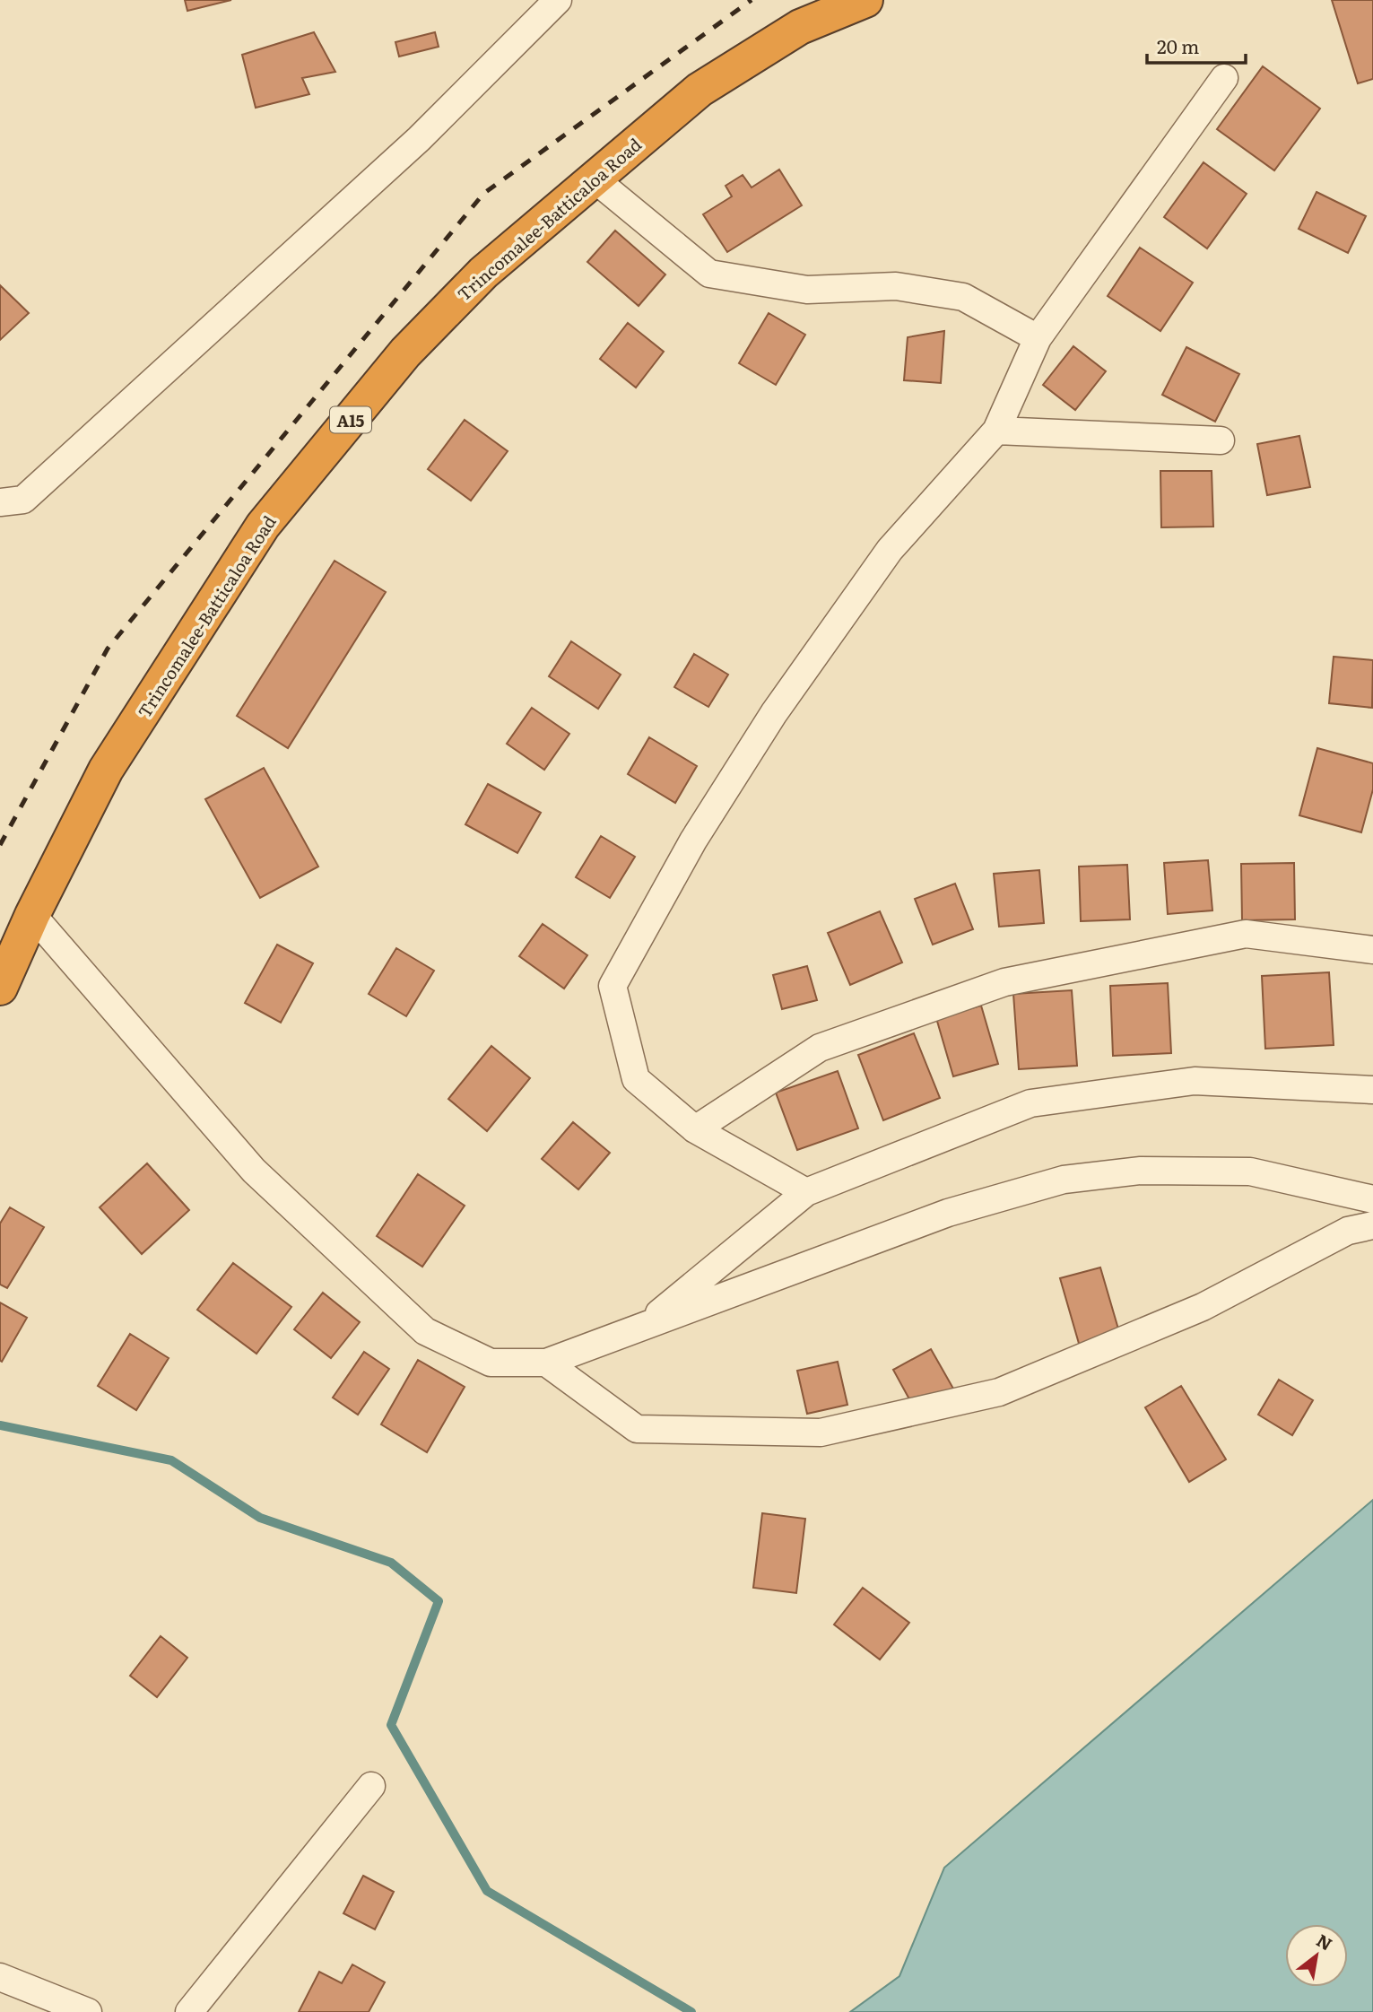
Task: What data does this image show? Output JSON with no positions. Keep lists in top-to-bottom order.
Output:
{
  "streets": {
    "highway": ["Trincomalee-Batticaloa Road", "A15"]
  },
  "scale_bar": "20 m",
  "north": "top right"
}
